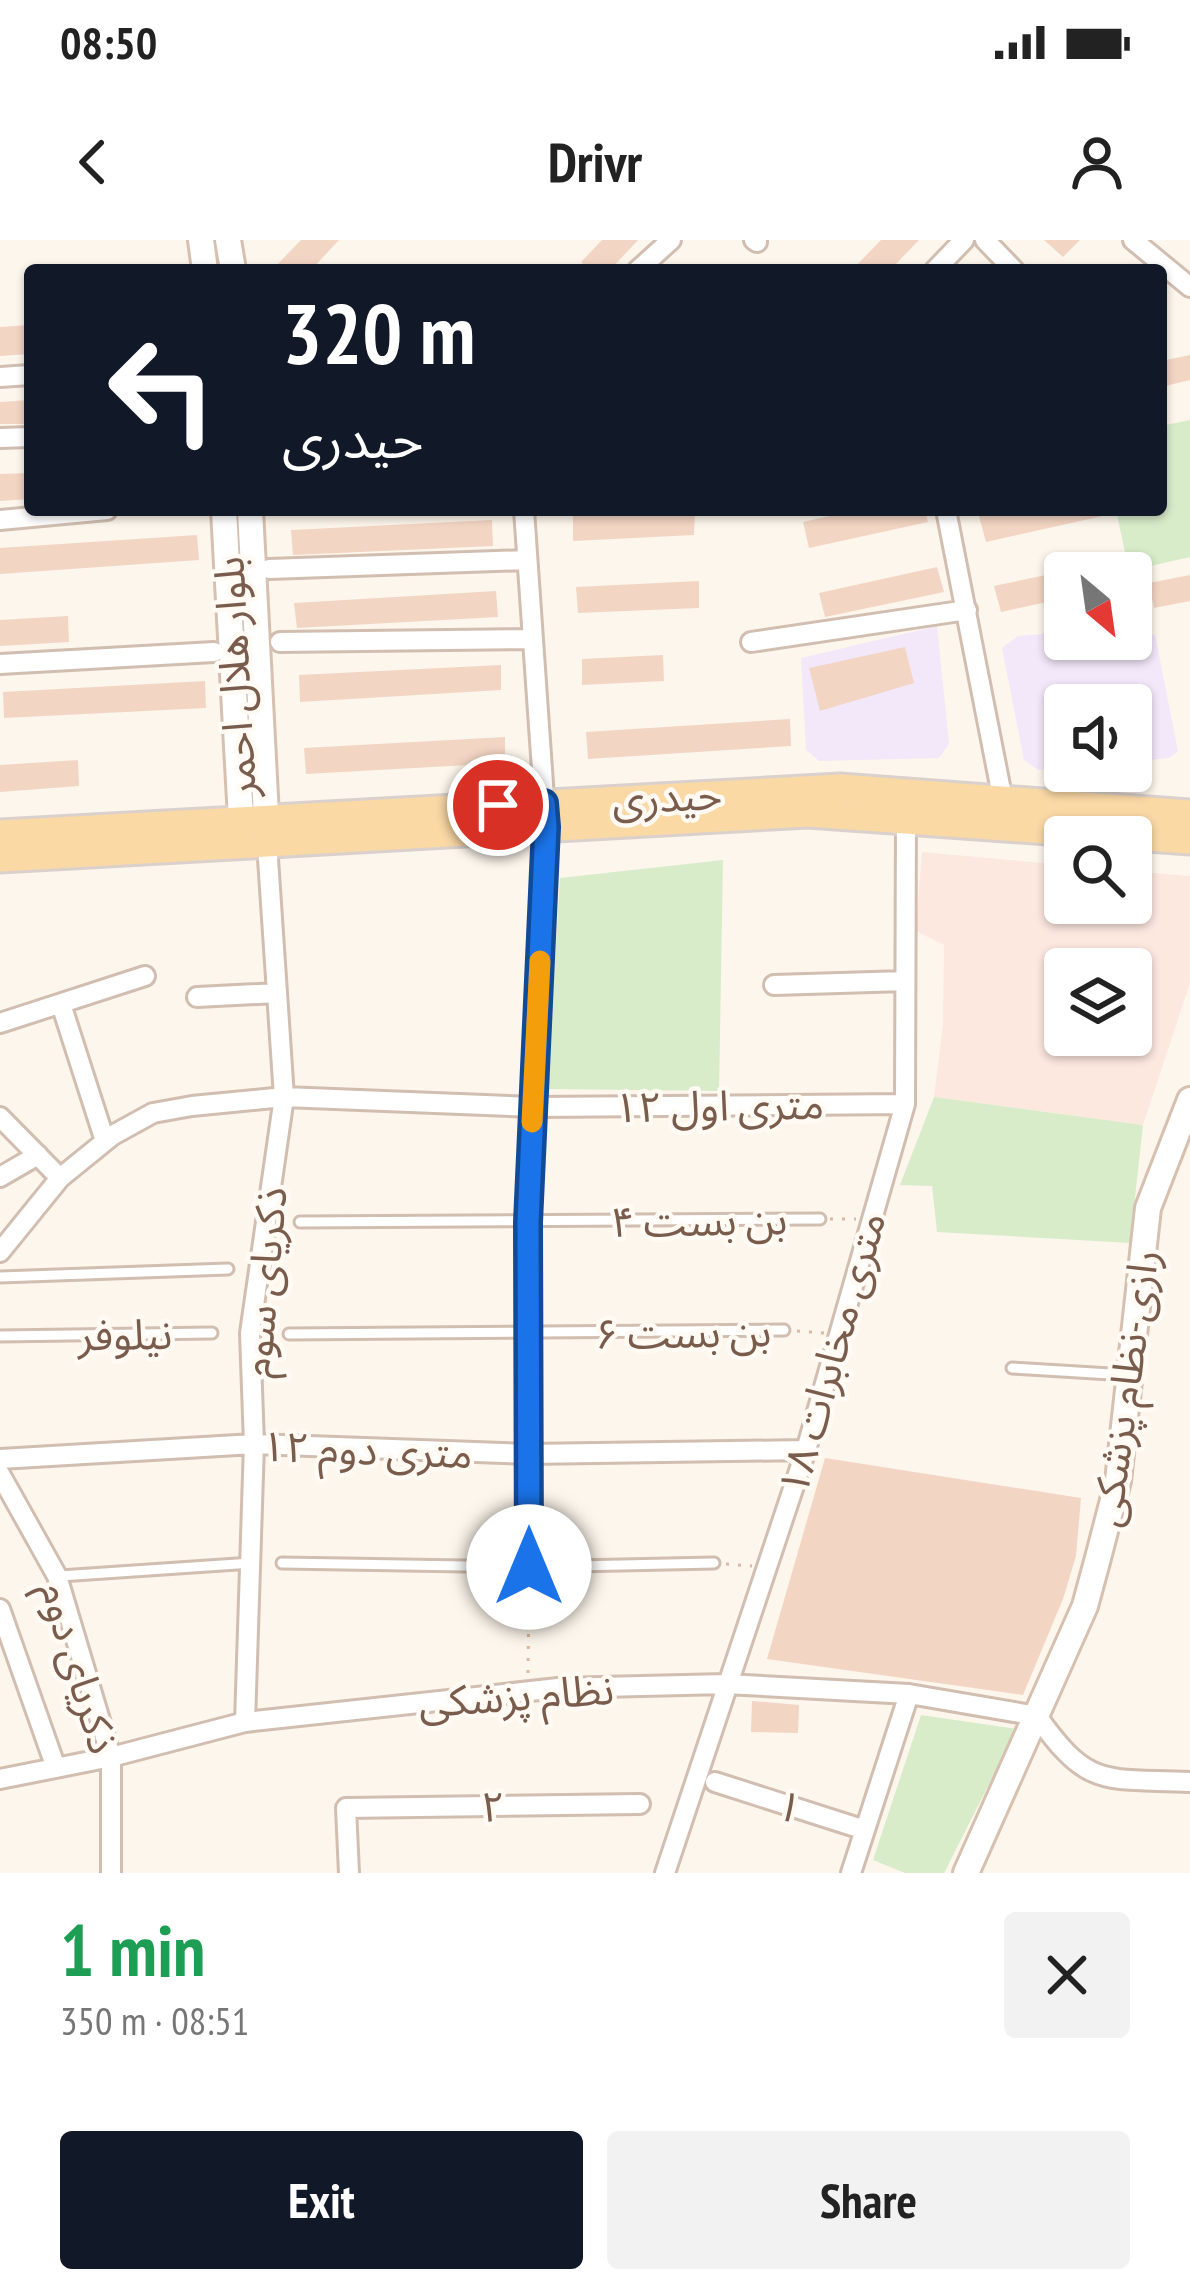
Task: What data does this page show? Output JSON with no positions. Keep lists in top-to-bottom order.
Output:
{
  "streets": {
    "main road": ["بلوار هلال احمر", "حیدری", "رازی-نظام پزشکی"],
    "street": [
      "۱۲ متری اول",
      "ذکریای سوم",
      "۱۸ متری مخابرات",
      "۱۲ متری دوم",
      "ذکریای دوم",
      "نظام پزشکی",
      "۲",
      "۱"
    ],
    "lane": ["بن بست ۴", "بن بست ۶", "نیلوفر"]
  },
  "crossings": [
    ["بلوار هلال احمر", "حیدری"],
    ["بلوار هلال احمر", "ذکریای سوم"],
    ["حیدری", "ذکریای سوم"],
    ["حیدری", "۱۸ متری مخابرات"],
    ["۱۲ متری اول", "ذکریای سوم"],
    ["۱۲ متری اول", "۱۸ متری مخابرات"],
    ["بن بست ۴", "۱۸ متری مخابرات"],
    ["ذکریای سوم", "۱۲ متری دوم"],
    ["ذکریای سوم", "نظام پزشکی"],
    ["بن بست ۶", "۱۸ متری مخابرات"],
    ["۱۸ متری مخابرات", "۱۲ متری دوم"],
    ["۱۸ متری مخابرات", "نظام پزشکی"],
    ["رازی-نظام پزشکی", "نظام پزشکی"],
    ["ذکریای دوم", "نظام پزشکی"]
  ],
  "north": "bottom right",
  "page": {
    "status": "08:50",
    "header": "Drivr",
    "turn": ["320 m", "حیدری"],
    "heading": ["1 min", "350 m · 08:51"],
    "buttons": ["Exit", "Share"]
  }
}
